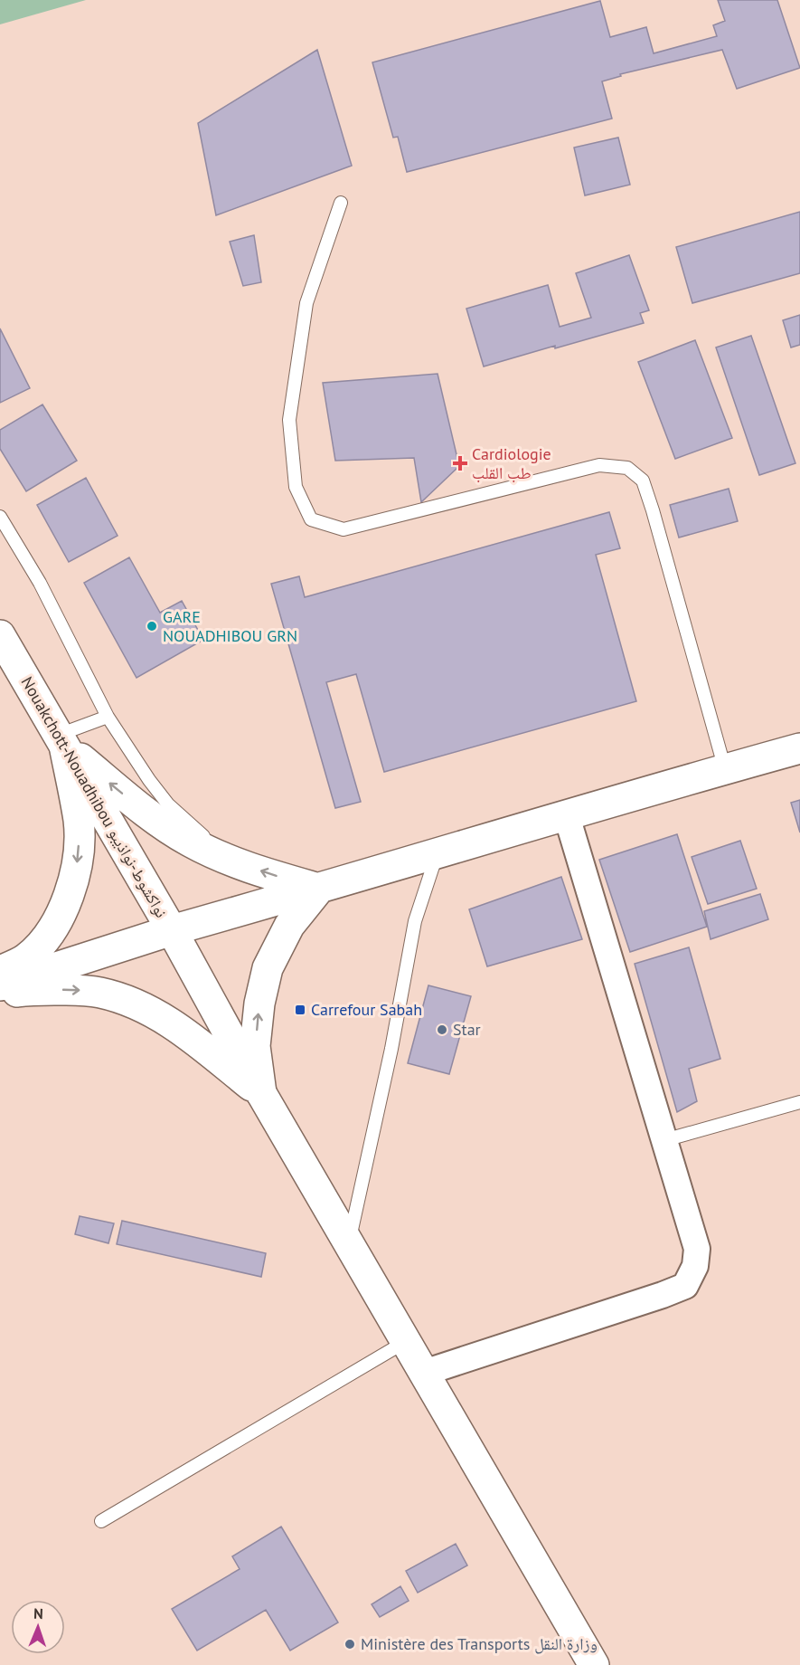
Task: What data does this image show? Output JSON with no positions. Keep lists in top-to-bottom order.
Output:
{
  "streets": {
    "main road": ["Nouakchott-Nouadhibou نواكشوط-نواذيبو"]
  },
  "places": {
    "health": ["Cardiologie طب القلب"],
    "other": ["GARE NOUADHIBOU GRN", "Star", "Ministère des Transports وزارة النقل"],
    "transit": ["Carrefour Sabah"]
  },
  "north": "top"
}
